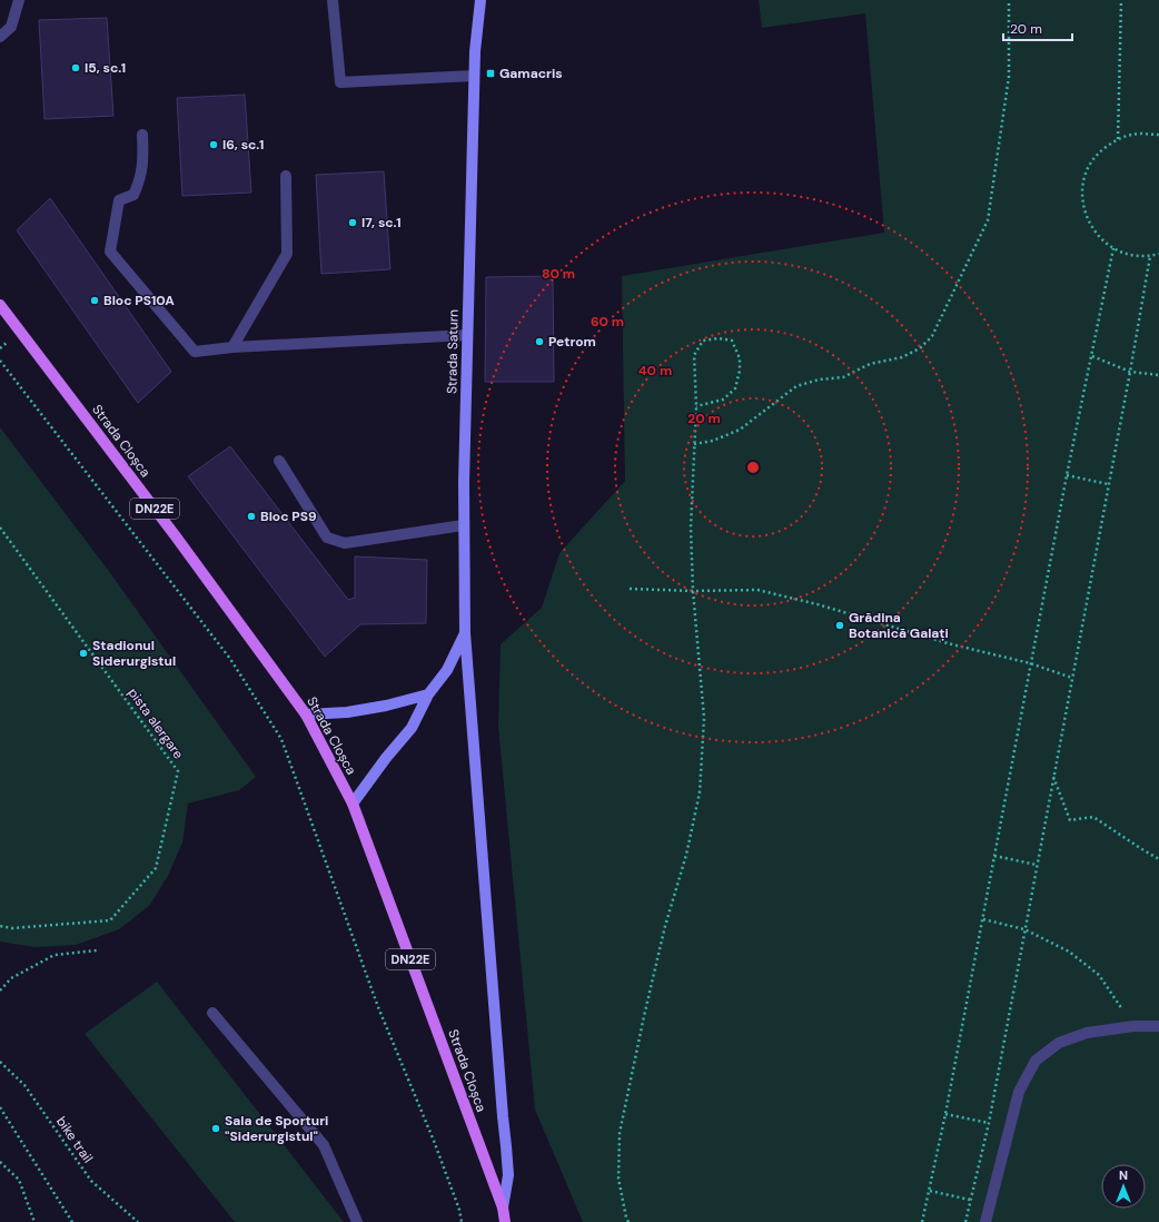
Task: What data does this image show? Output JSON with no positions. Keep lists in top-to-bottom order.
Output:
{
  "streets": {
    "main road": ["Strada Cloșca", "DN22E"],
    "street": ["Strada Saturn"],
    "path": ["pista alergare", "bike trail"]
  },
  "crossings": [
    ["Strada Saturn", "Strada Cloșca"],
    ["Strada Cloșca", "DN22E"]
  ],
  "places": {
    "other": [
      "I5, sc.1",
      "I6, sc.1",
      "I7, sc.1",
      "Bloc PS10A",
      "Petrom",
      "Bloc PS9",
      "Grădina Botanică Galați",
      "Stadionul Siderurgistul",
      "Sala de Sporturi \"Siderurgistul\""
    ],
    "transit": ["Gamacris"]
  },
  "scale_bar": "20 m",
  "north": "top",
  "rings": [
    "80 m",
    "60 m",
    "40 m",
    "20 m"
  ]
}
